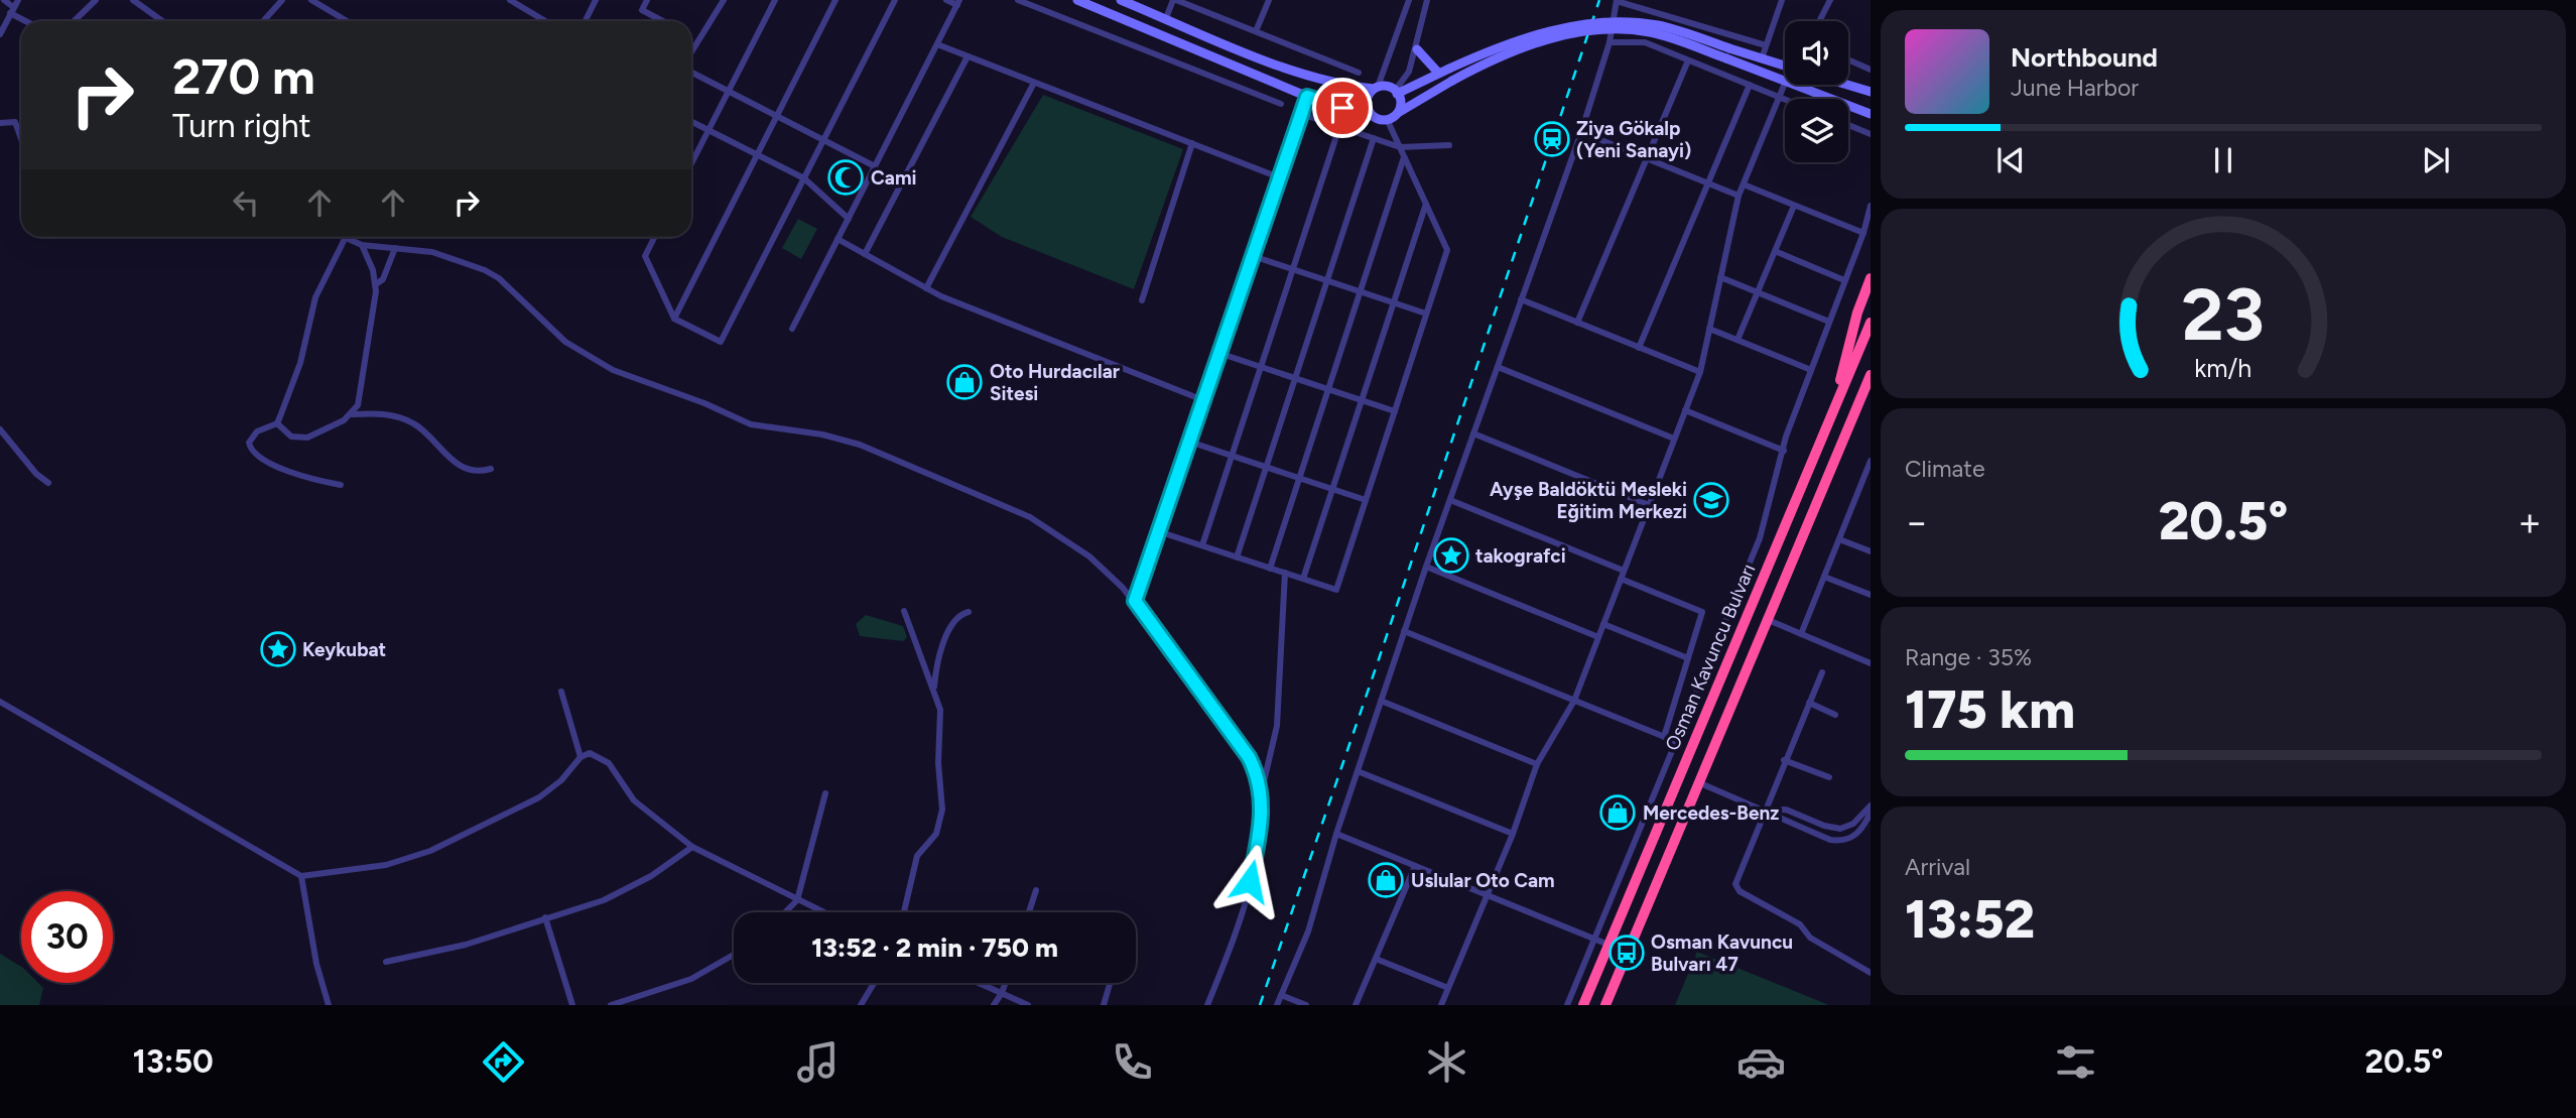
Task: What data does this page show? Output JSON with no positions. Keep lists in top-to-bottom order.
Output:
{
  "streets": {
    "highway": ["Osman Kavuncu Bulvarı"]
  },
  "places": {
    "station": ["Ziya Gökalp (Yeni Sanayi)"],
    "mosque": ["Cami"],
    "shop": ["Oto Hurdacılar Sitesi", "Mercedes-Benz", "Uslular Oto Cam"],
    "school or university": ["Ayşe Baldöktü Mesleki Eğitim Merkezi"],
    "place": ["takografci", "Keykubat"],
    "bus stop": ["Osman Kavuncu Bulvarı 47"]
  },
  "page": {
    "turn": ["270 m", "Turn right"],
    "song": ["Northbound", "June Harbor"],
    "tile": [
      "Climate",
      ["Range · 35%", "175 km"],
      ["Arrival", "13:52"]
    ],
    "heat": ["−", "20.5°", "+"],
    "limit": "30",
    "trip": "13:52 · 2 min · 750 m",
    "tabs": ["13:50", "20.5°"],
    "gauge": ["23", "km/h"]
  }
}
